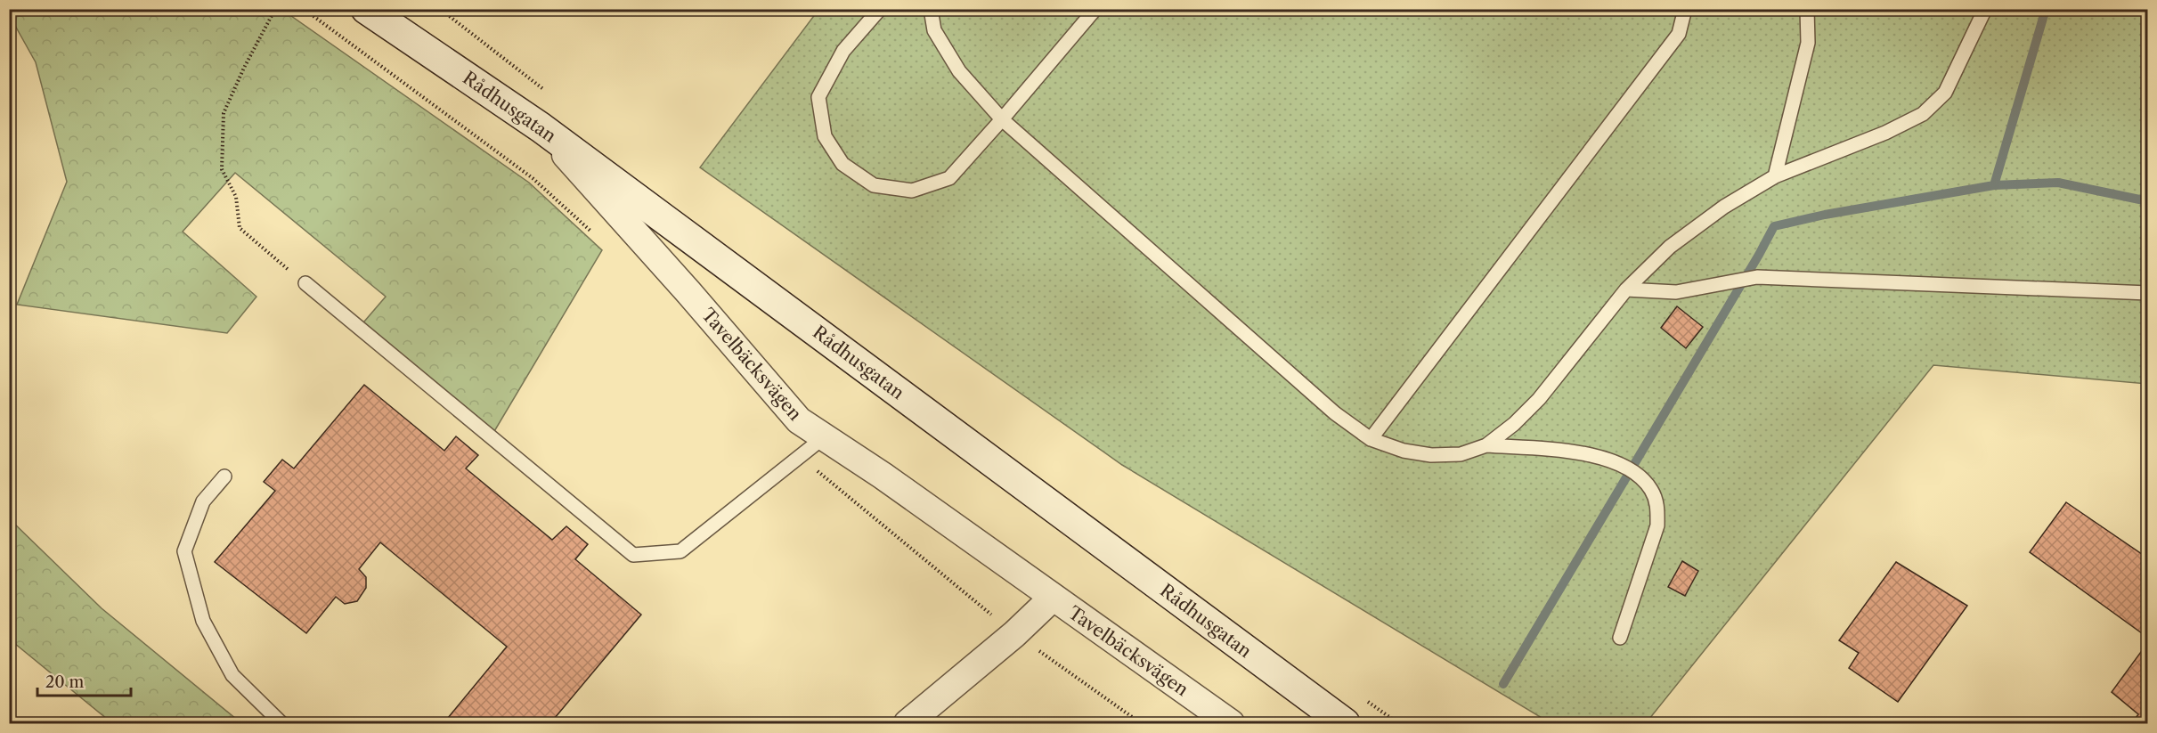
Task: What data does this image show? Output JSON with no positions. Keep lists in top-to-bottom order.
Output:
{
  "streets": {
    "main road": ["Rådhusgatan"],
    "street": ["Tavelbäcksvägen"]
  },
  "crossings": [
    ["Rådhusgatan", "Tavelbäcksvägen"]
  ],
  "scale_bar": "20 m"
}
